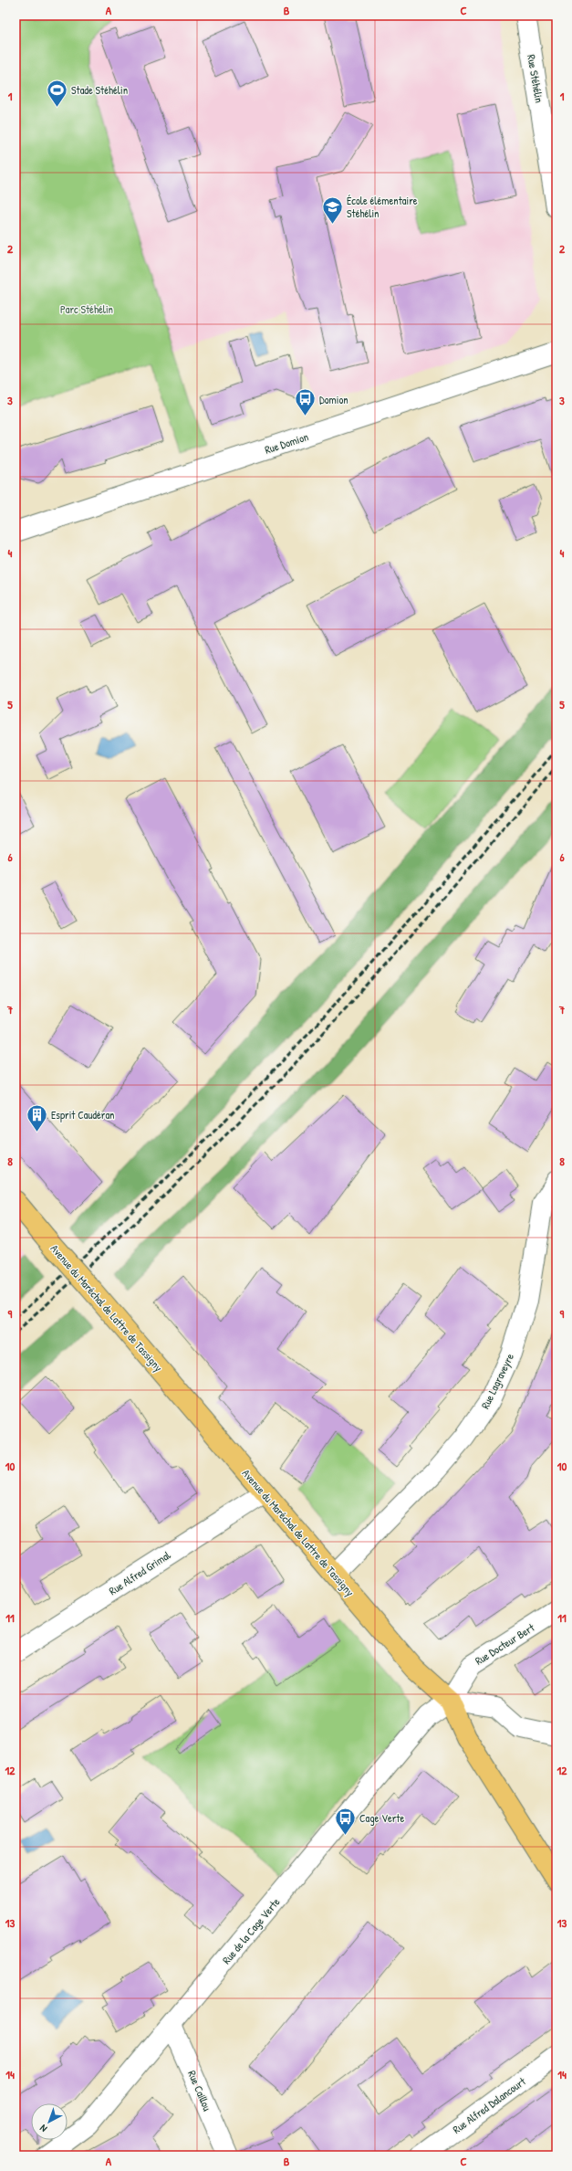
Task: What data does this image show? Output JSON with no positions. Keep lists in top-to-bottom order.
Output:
{
  "streets": {
    "main road": ["Avenue du Maréchal de Lattre de Tassigny"],
    "street": [
      "Rue Stéhélin",
      "Rue Domion",
      "Rue Lagraveyre",
      "Rue Alfred Grimal",
      "Rue Docteur Bert",
      "Rue de la Cage Verte",
      "Rue Caillou",
      "Rue Alfred Dalancourt"
    ]
  },
  "crossings": [
    ["Avenue du Maréchal de Lattre de Tassigny", "Rue Lagraveyre"],
    ["Avenue du Maréchal de Lattre de Tassigny", "Rue Alfred Grimal"],
    ["Avenue du Maréchal de Lattre de Tassigny", "Rue Docteur Bert"],
    ["Avenue du Maréchal de Lattre de Tassigny", "Rue de la Cage Verte"],
    ["Rue Docteur Bert", "Rue de la Cage Verte"],
    ["Rue de la Cage Verte", "Rue Caillou"]
  ],
  "parks": ["Parc Stéhélin"],
  "places": {
    "sports": ["Stade Stéhélin"],
    "school or university": ["École élémentaire Stéhélin"],
    "bus stop": ["Domion", "Cage Verte"],
    "building": ["Esprit Caudéran"]
  },
  "north": "bottom left",
  "grid": {
    "columns": ["A", "B", "C"],
    "rows": [
      "1",
      "2",
      "3",
      "4",
      "5",
      "6",
      "7",
      "8",
      "9",
      "10",
      "11",
      "12",
      "13",
      "14"
    ]
  }
}
